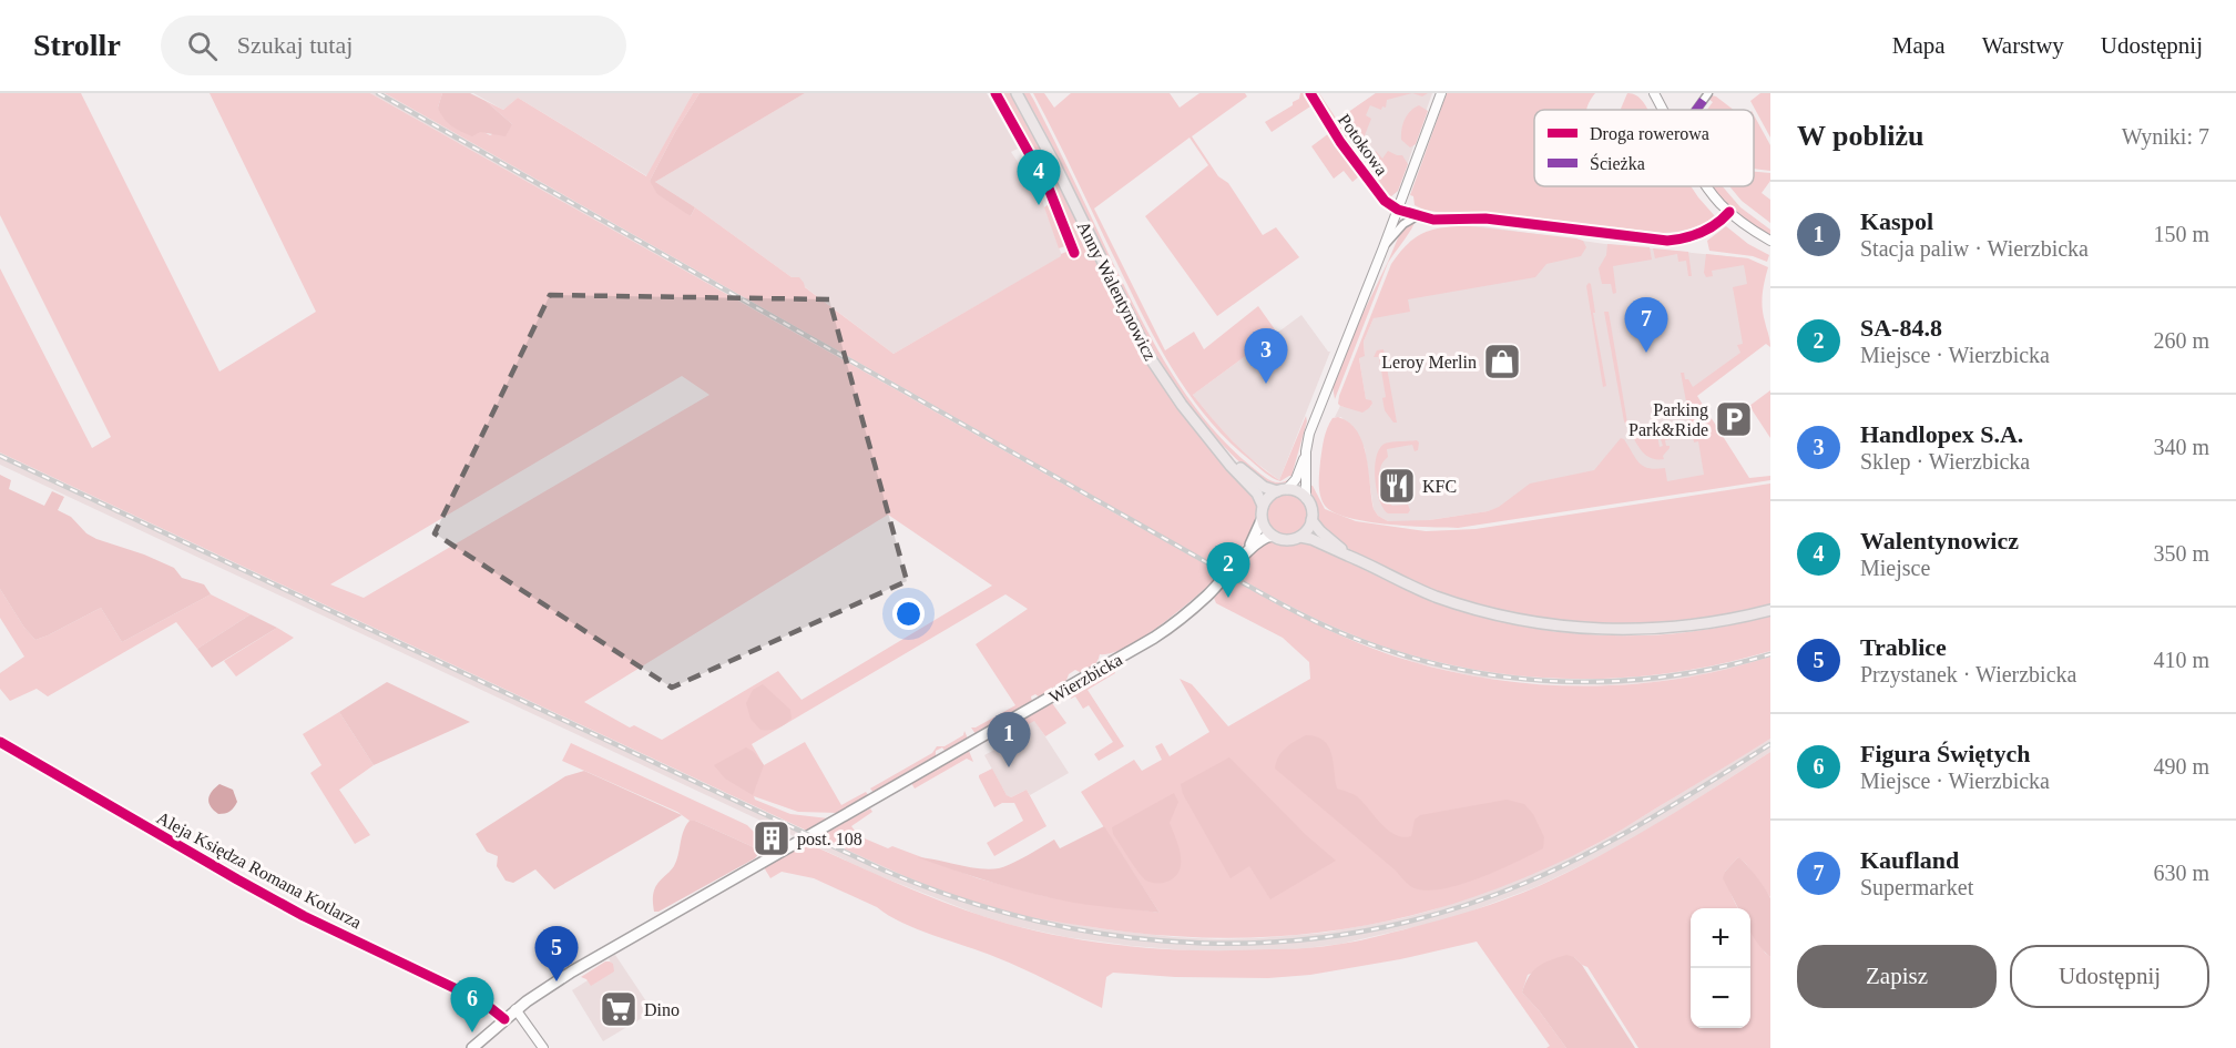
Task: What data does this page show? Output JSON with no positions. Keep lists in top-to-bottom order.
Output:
{
  "streets": {
    "main road": ["Anny Walentynowicz", "Wierzbicka"],
    "street": ["Potokowa", "Aleja Księdza Romana Kotlarza"]
  },
  "crossings": [
    ["Anny Walentynowicz", "Wierzbicka"]
  ],
  "places": {
    "shop": ["Leroy Merlin"],
    "parking": ["Parking Park&Ride"],
    "restaurant": ["KFC"],
    "building": ["post. 108"],
    "supermarket": ["Dino"]
  },
  "legend": ["Droga rowerowa", "Ścieżka"],
  "page": {
    "header": "Strollr",
    "search": "Szukaj tutaj",
    "nav": ["Mapa", "Warstwy", "Udostępnij"],
    "heading": ["W pobliżu", "Wyniki: 7"],
    "pins": [
      "4",
      "7",
      "3",
      "2",
      "1",
      "5",
      "6"
    ],
    "list": [
      {
        "mark": "1",
        "name": "Kaspol",
        "note": "Stacja paliw · Wierzbicka",
        "value": "150 m"
      },
      {
        "mark": "2",
        "name": "SA-84.8",
        "note": "Miejsce · Wierzbicka",
        "value": "260 m"
      },
      {
        "mark": "3",
        "name": "Handlopex S.A.",
        "note": "Sklep · Wierzbicka",
        "value": "340 m"
      },
      {
        "mark": "4",
        "name": "Walentynowicz",
        "note": "Miejsce",
        "value": "350 m"
      },
      {
        "mark": "5",
        "name": "Trablice",
        "note": "Przystanek · Wierzbicka",
        "value": "410 m"
      },
      {
        "mark": "6",
        "name": "Figura Świętych",
        "note": "Miejsce · Wierzbicka",
        "value": "490 m"
      },
      {
        "mark": "7",
        "name": "Kaufland",
        "note": "Supermarket",
        "value": "630 m"
      }
    ],
    "map_buttons": ["+", "−"],
    "buttons": ["Zapisz", "Udostępnij"]
  }
}
